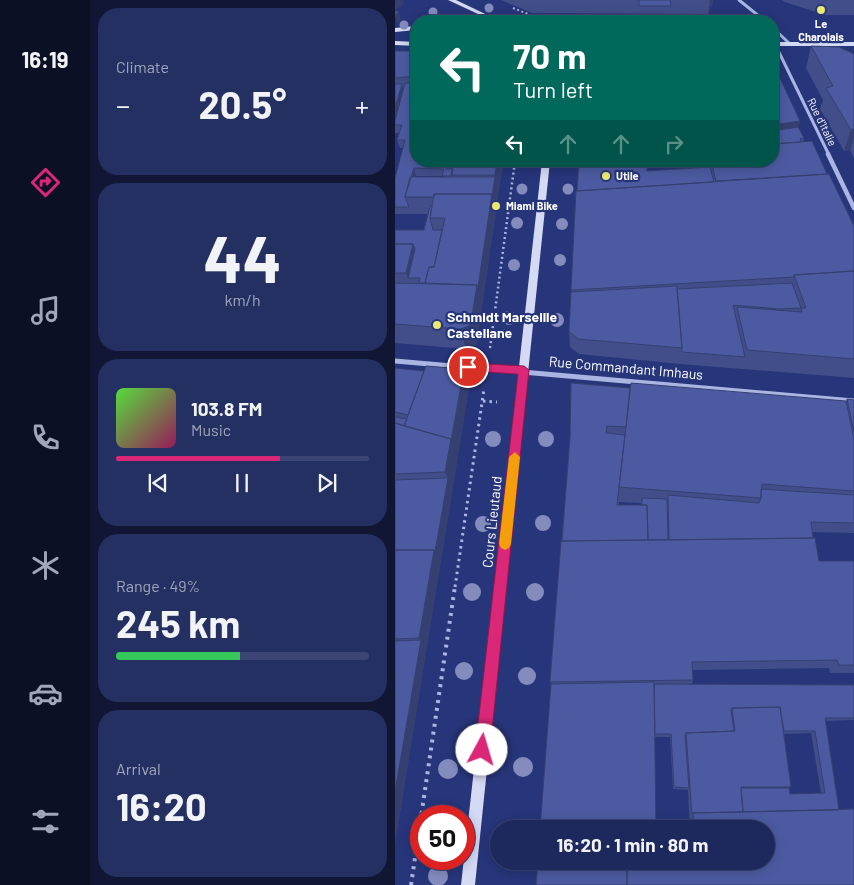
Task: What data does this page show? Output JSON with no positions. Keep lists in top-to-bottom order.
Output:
{
  "streets": {
    "main road": ["Cours Lieutaud"],
    "street": ["Rue d'Italie", "Rue Commandant Imhaus"]
  },
  "crossings": [
    ["Rue Commandant Imhaus", "Cours Lieutaud"]
  ],
  "places": [
    "Le Charolais",
    "Utile",
    "Miami Bike",
    "Schmidt Marseille Castellane"
  ],
  "page": {
    "tabs": "16:19",
    "tile": [
      "Climate",
      ["44", "km/h"],
      ["Range · 49%", "245 km"],
      ["Arrival", "16:20"]
    ],
    "turn": ["70 m", "Turn left"],
    "heat": ["−", "20.5°", "+"],
    "song": ["103.8 FM", "Music"],
    "limit": "50",
    "trip": "16:20 · 1 min · 80 m"
  }
}
